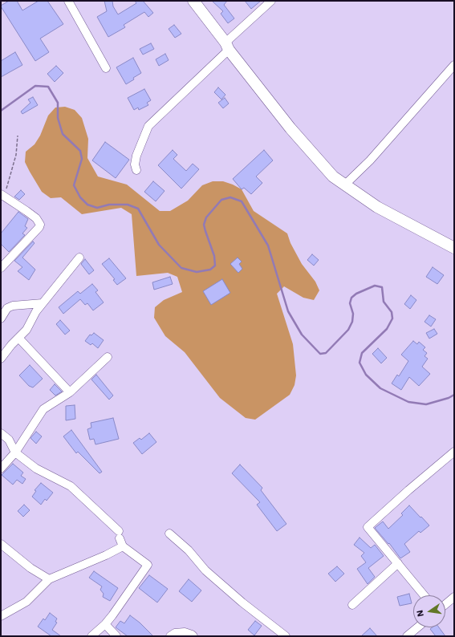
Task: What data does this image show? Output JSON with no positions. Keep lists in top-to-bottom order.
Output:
{
  "north": "left"
}
